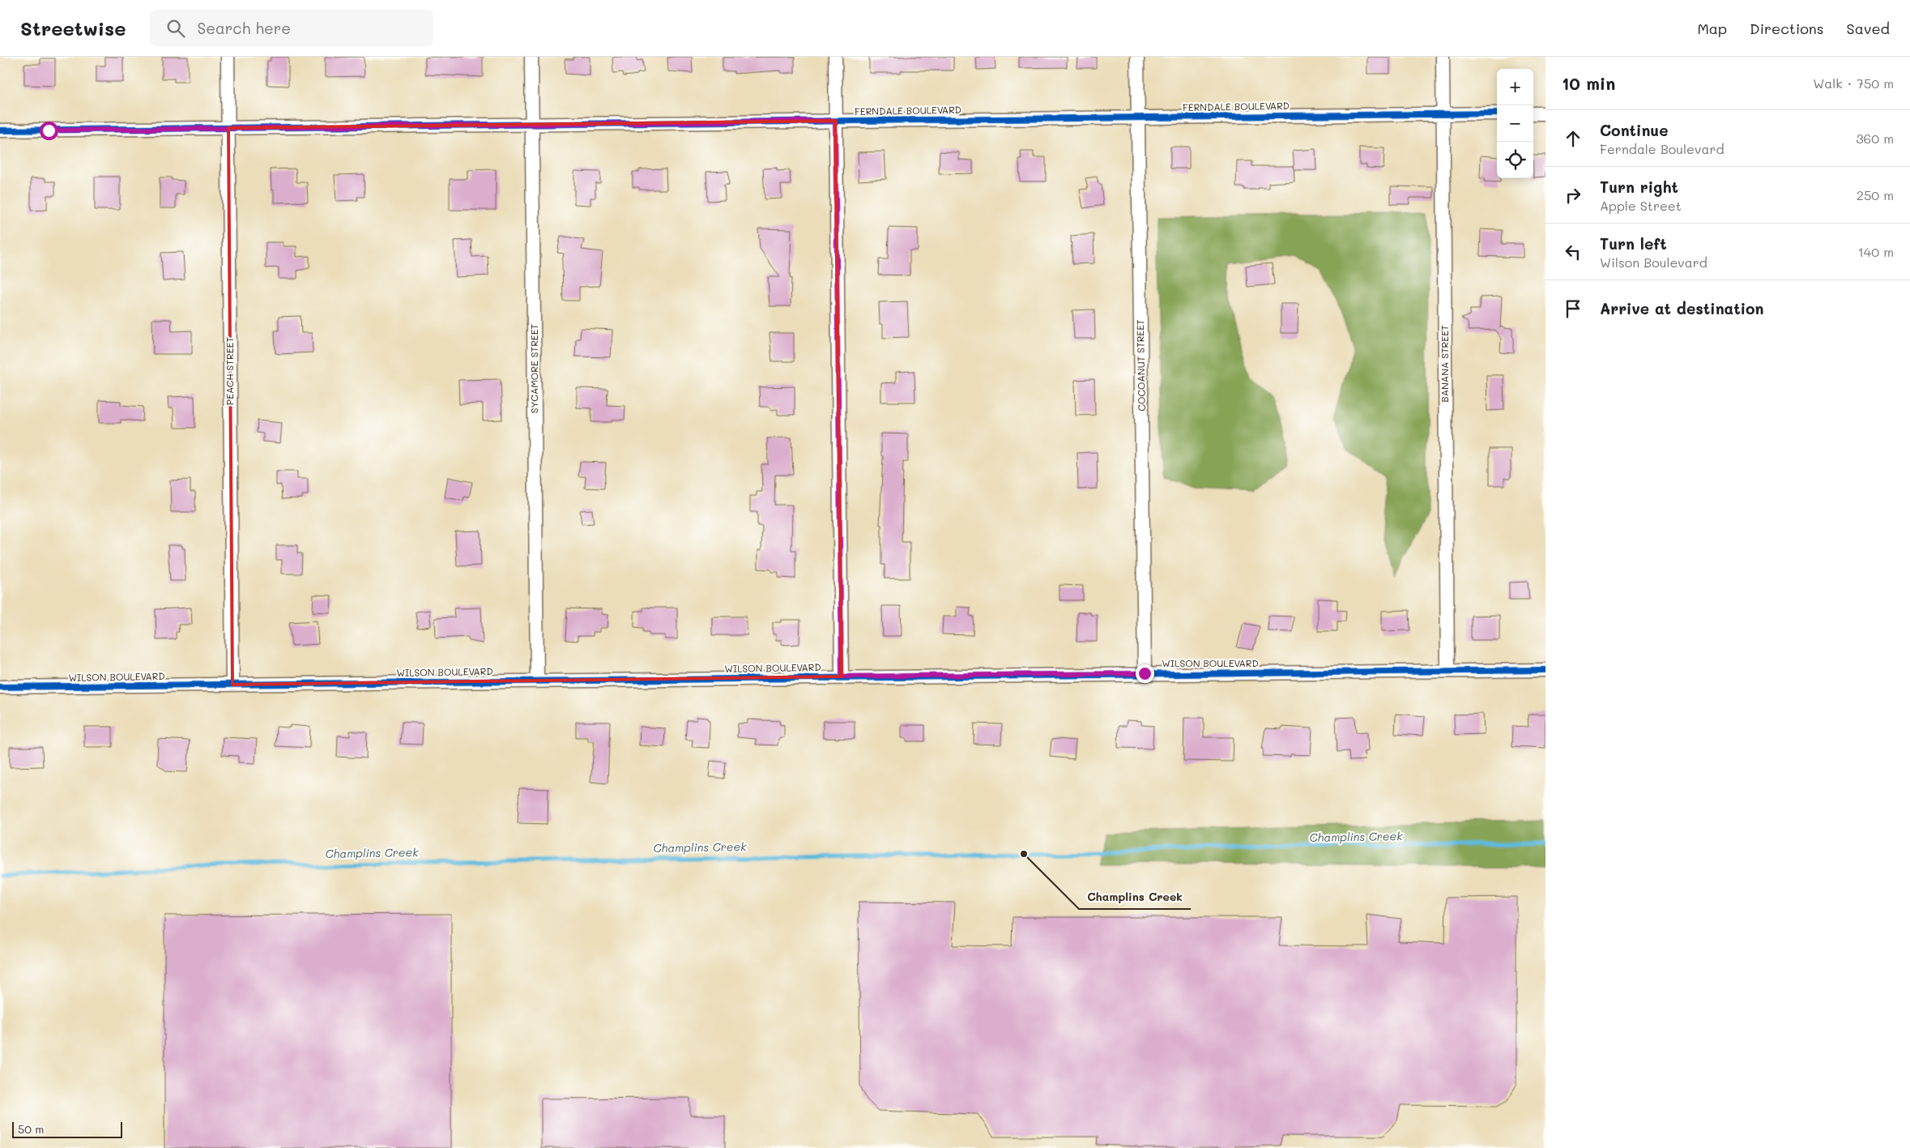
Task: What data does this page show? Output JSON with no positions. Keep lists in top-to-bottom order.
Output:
{
  "streets": {
    "street": [
      "FERNDALE BOULEVARD",
      "BANANA STREET",
      "COCOANUT STREET",
      "SYCAMORE STREET",
      "PEACH STREET",
      "WILSON BOULEVARD"
    ]
  },
  "crossings": [
    ["FERNDALE BOULEVARD", "BANANA STREET"],
    ["FERNDALE BOULEVARD", "COCOANUT STREET"],
    ["FERNDALE BOULEVARD", "SYCAMORE STREET"],
    ["FERNDALE BOULEVARD", "PEACH STREET"],
    ["BANANA STREET", "WILSON BOULEVARD"],
    ["COCOANUT STREET", "WILSON BOULEVARD"],
    ["SYCAMORE STREET", "WILSON BOULEVARD"],
    ["PEACH STREET", "WILSON BOULEVARD"]
  ],
  "water": ["Champlins Creek"],
  "places": ["Champlins Creek"],
  "scale_bar": "50 m",
  "page": {
    "header": "Streetwise",
    "search": "Search here",
    "nav": ["Map", "Directions", "Saved"],
    "heading": ["10 min", "Walk · 750 m"],
    "map_buttons": ["+", "−"],
    "list": [
      ["Continue", "Ferndale Boulevard", "360 m"],
      ["Turn right", "Apple Street", "250 m"],
      ["Turn left", "Wilson Boulevard", "140 m"],
      "Arrive at destination"
    ],
    "scale": "50 m"
  }
}
